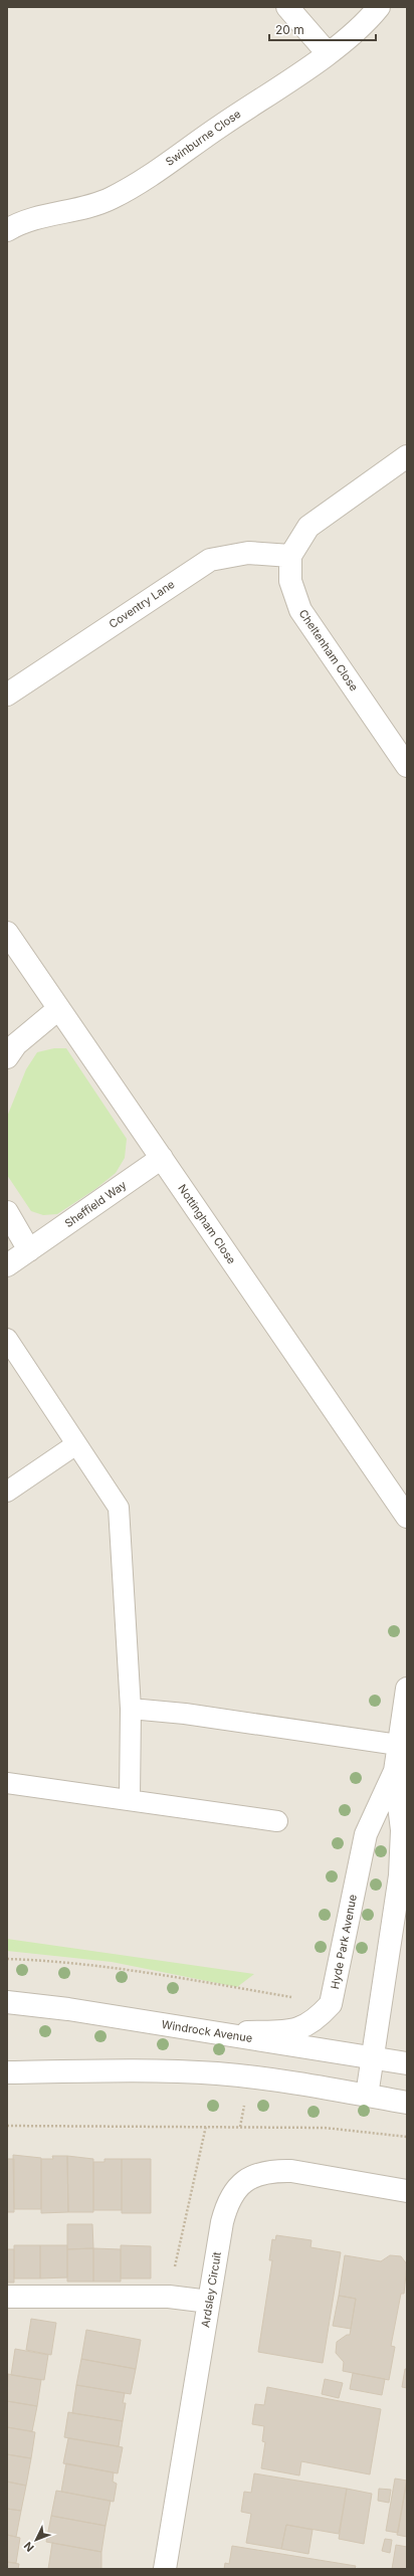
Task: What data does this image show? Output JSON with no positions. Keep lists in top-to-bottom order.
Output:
{
  "streets": {
    "street": [
      "Swinburne Close",
      "Coventry Lane",
      "Cheltenham Close",
      "Sheffield Way",
      "Nottingham Close",
      "Hyde Park Avenue",
      "Windrock Avenue",
      "Ardsley Circuit"
    ]
  },
  "crossings": [
    ["Coventry Lane", "Cheltenham Close"],
    ["Sheffield Way", "Nottingham Close"],
    ["Hyde Park Avenue", "Windrock Avenue"]
  ],
  "scale_bar": "20 m",
  "north": "bottom left"
}
